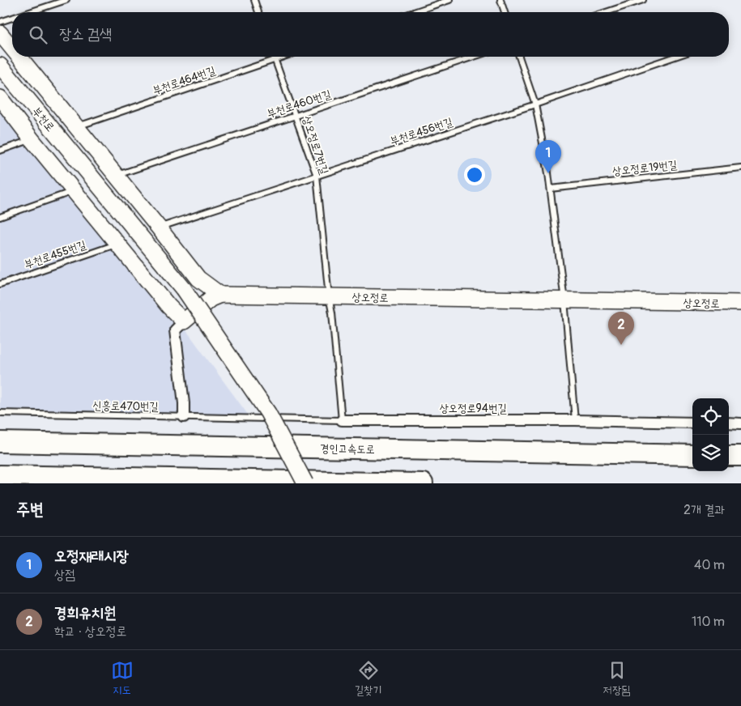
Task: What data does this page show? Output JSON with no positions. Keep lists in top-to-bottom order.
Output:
{
  "streets": {
    "highway": ["경인고속도로"],
    "street": ["부천로", "상오정로", "상오정로94번길"],
    "lane": [
      "부천로464번길",
      "부천로460번길",
      "부천로456번길",
      "상오정로7번길",
      "상오정로19번길",
      "부천로455번길",
      "신흥로470번길"
    ]
  },
  "crossings": [
    ["부천로464번길", "상오정로7번길"],
    ["부천로460번길", "상오정로7번길"],
    ["부천로456번길", "상오정로7번길"],
    ["상오정로7번길", "상오정로"],
    ["상오정로7번길", "상오정로94번길"],
    ["신흥로470번길", "상오정로94번길"]
  ],
  "page": {
    "search": "장소 검색",
    "pins": ["1", "2"],
    "heading": ["주변", "2개 결과"],
    "list": [
      {
        "mark": "1",
        "name": "오정재래시장",
        "note": "상점",
        "value": "40 m"
      },
      {
        "mark": "2",
        "name": "경희유치원",
        "note": "학교 · 상오정로",
        "value": "110 m"
      }
    ],
    "nav": ["지도", "길찾기", "저장됨"]
  }
}
